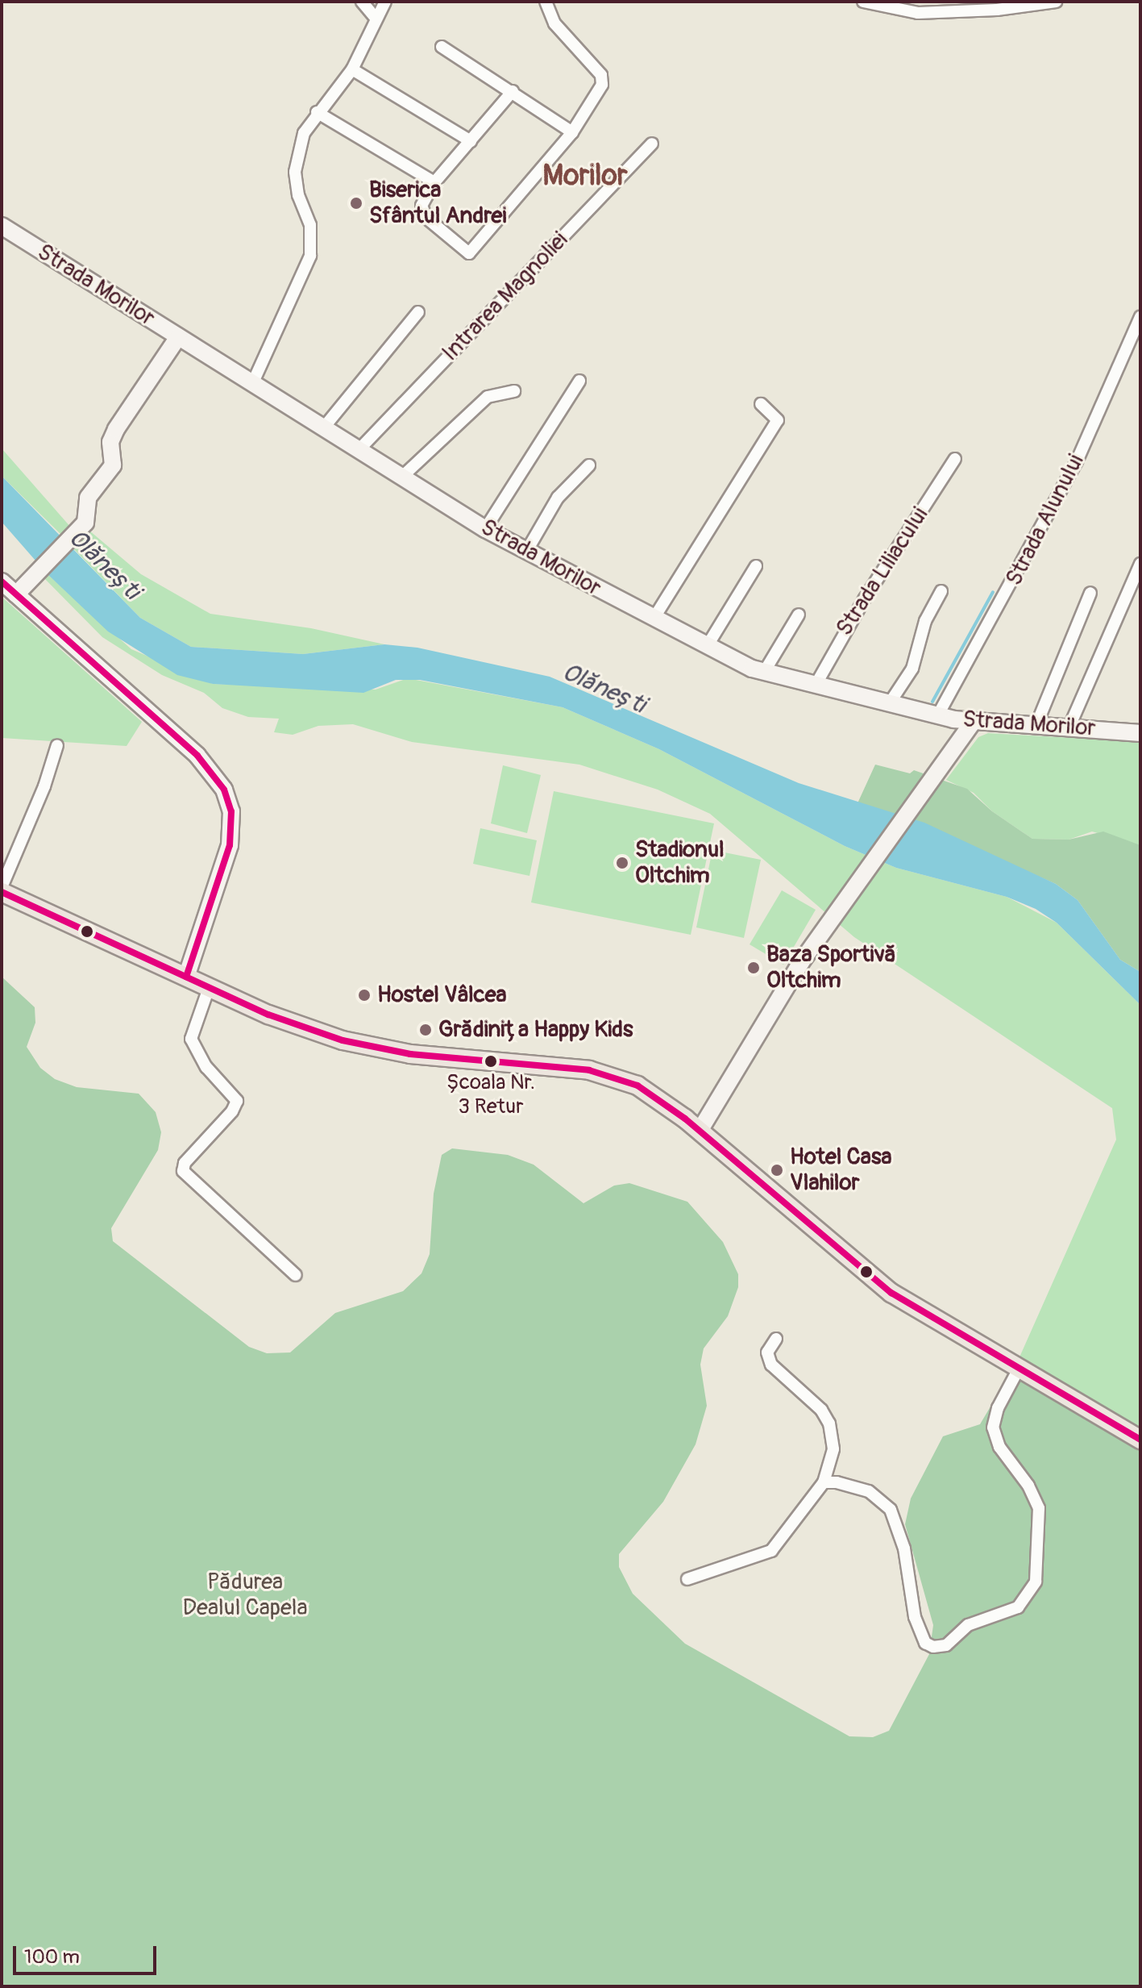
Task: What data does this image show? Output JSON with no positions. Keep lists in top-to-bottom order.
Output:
{
  "streets": {
    "street": [
      "Strada Morilor",
      "Intrarea Magnoliei",
      "Strada Alunului",
      "Strada Liliacului"
    ]
  },
  "crossings": [
    ["Strada Morilor", "Intrarea Magnoliei"],
    ["Strada Morilor", "Strada Alunului"],
    ["Strada Morilor", "Strada Liliacului"]
  ],
  "districts": ["Morilor"],
  "water": ["Olănești"],
  "parks": ["Pădurea Dealul Capela"],
  "places": [
    "Biserica Sfântul Andrei",
    "Stadionul Oltchim",
    "Baza Sportivă Oltchim",
    "Hostel Vâlcea",
    "Grădinița Happy Kids",
    "Școala Nr. 3 Retur",
    "Hotel Casa Vlahilor"
  ],
  "scale_bar": "100 m"
}
